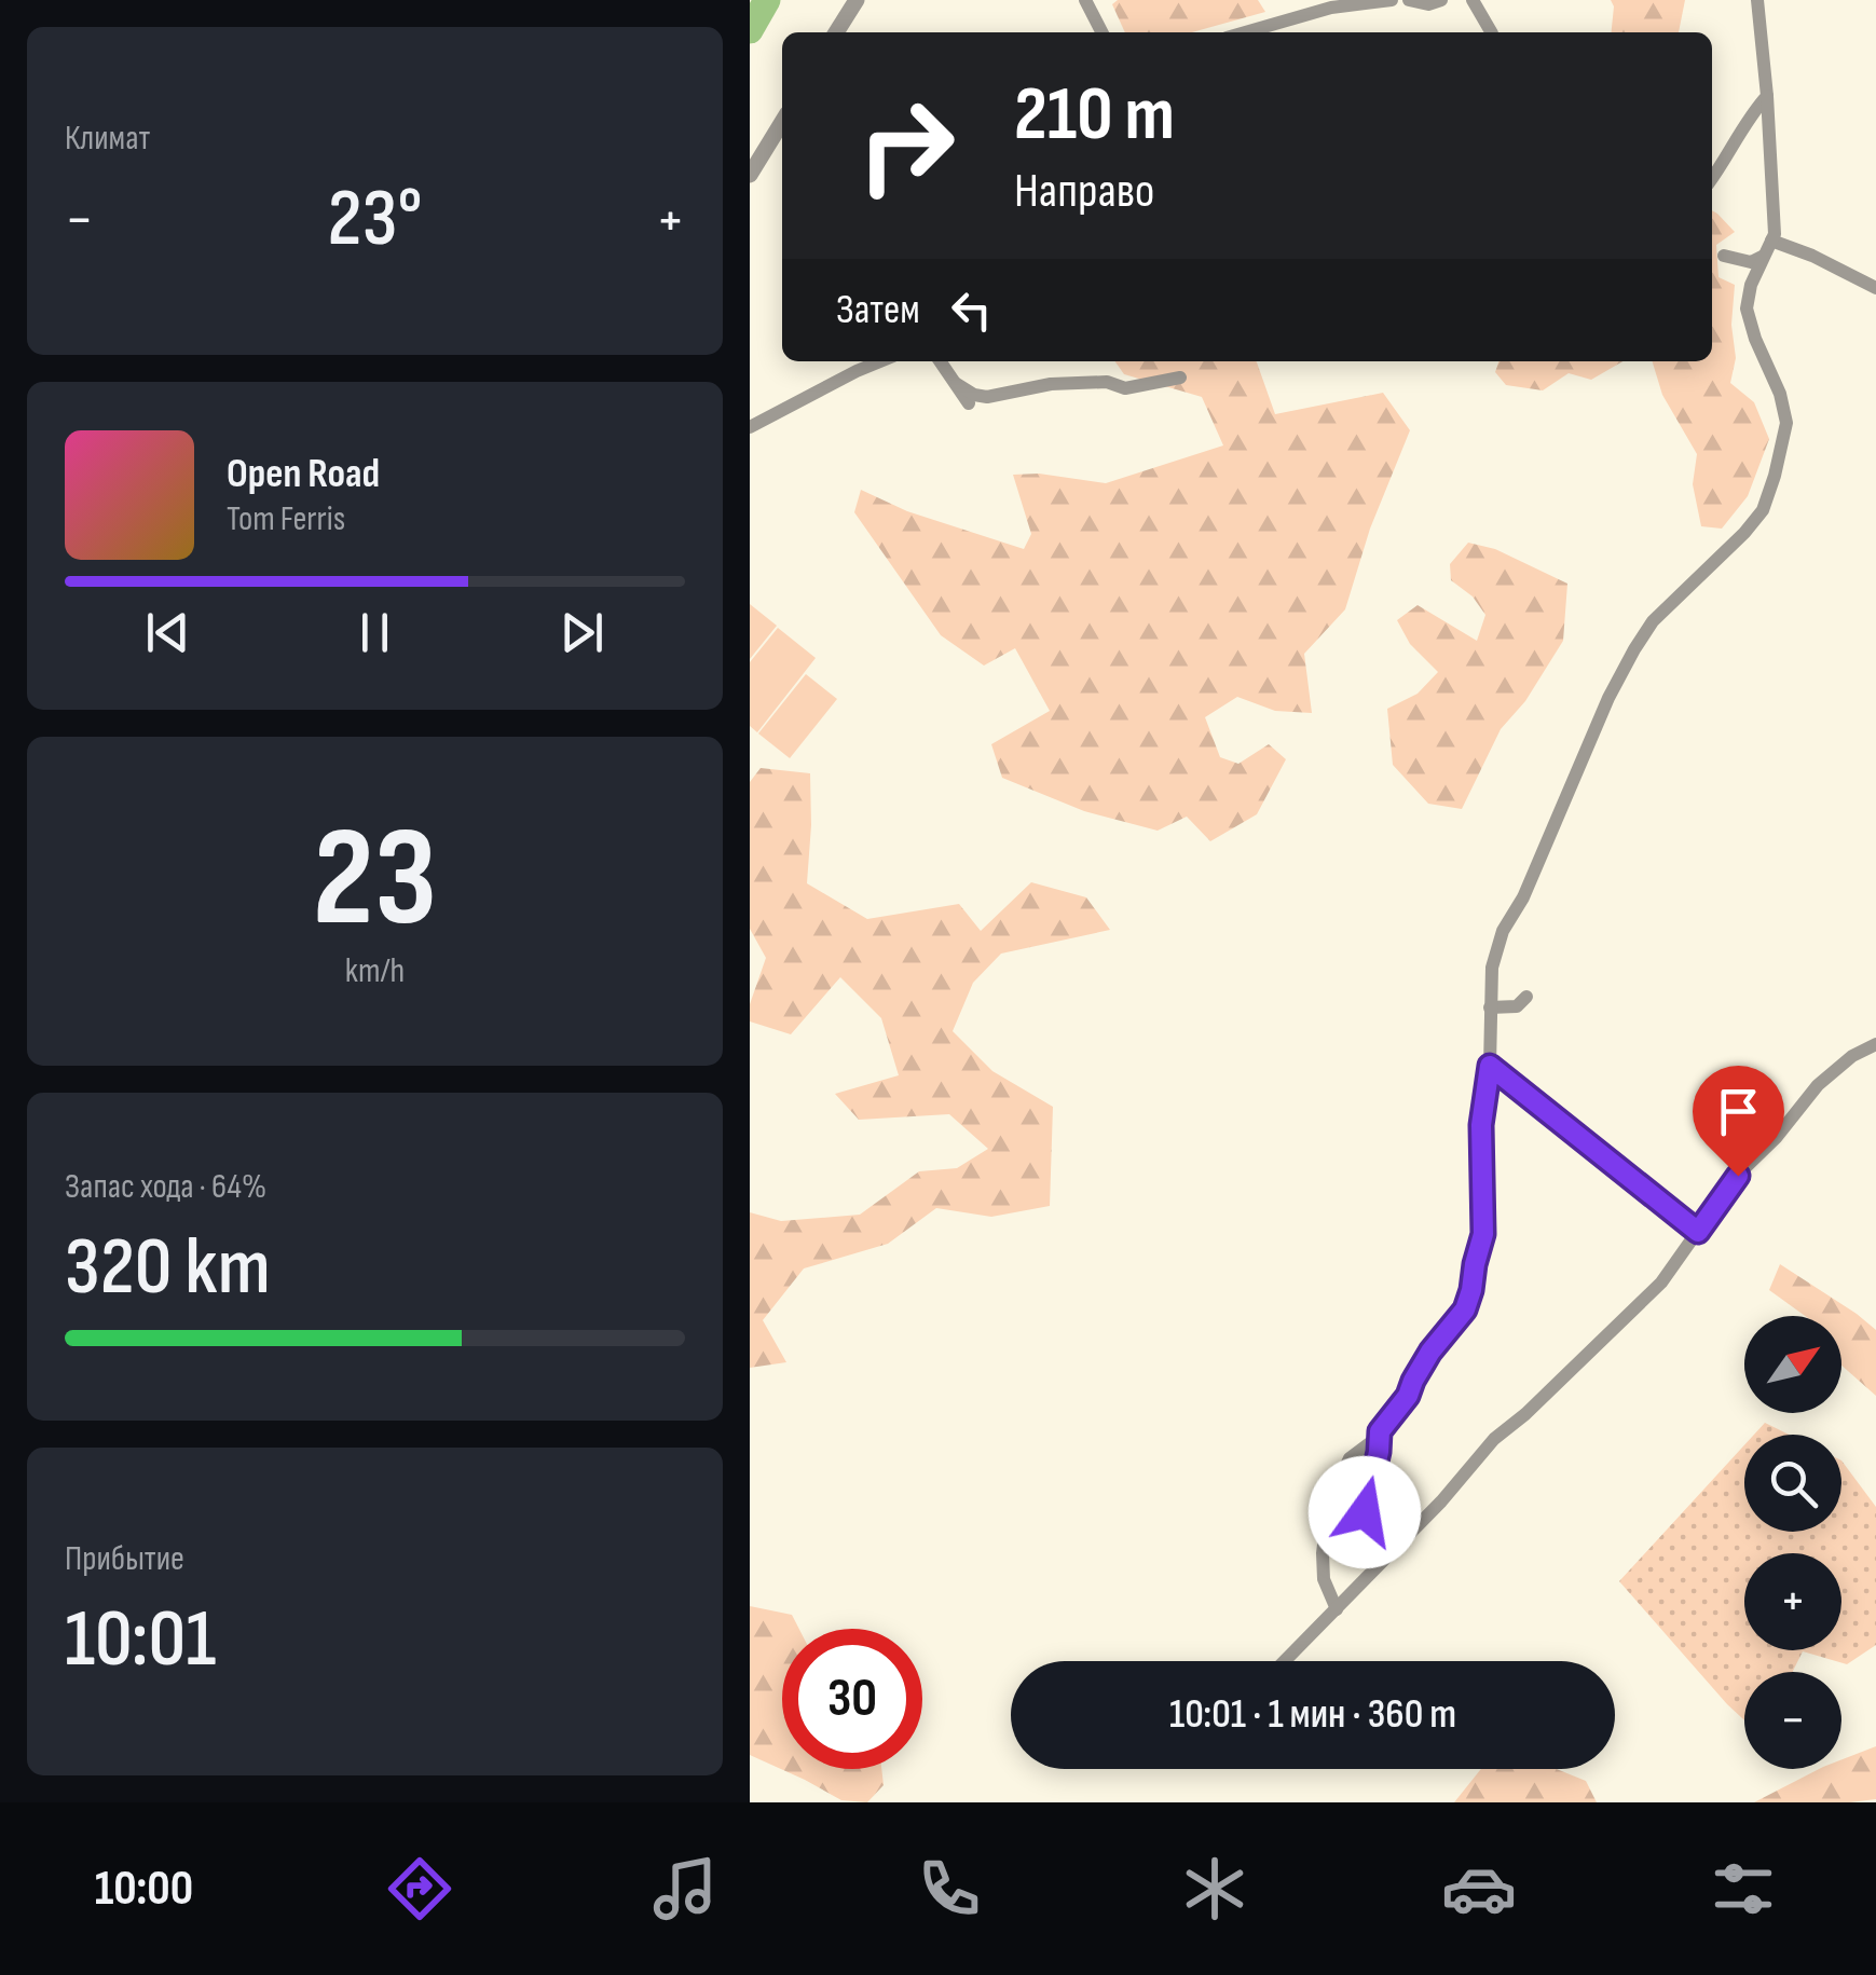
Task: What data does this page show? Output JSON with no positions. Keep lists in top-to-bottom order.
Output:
{
  "north": "top right",
  "page": {
    "tile": [
      "Климат",
      ["23", "km/h"],
      ["Запас хода · 64%", "320 km"],
      ["Прибытие", "10:01"]
    ],
    "turn": ["210 m", "Направо"],
    "heat": ["−", "23°", "+"],
    "then": "Затем",
    "song": ["Open Road", "Tom Ferris"],
    "map_buttons": ["+", "−"],
    "limit": "30",
    "trip": "10:01 · 1 мин · 360 m",
    "tabs": "10:00"
  }
}
